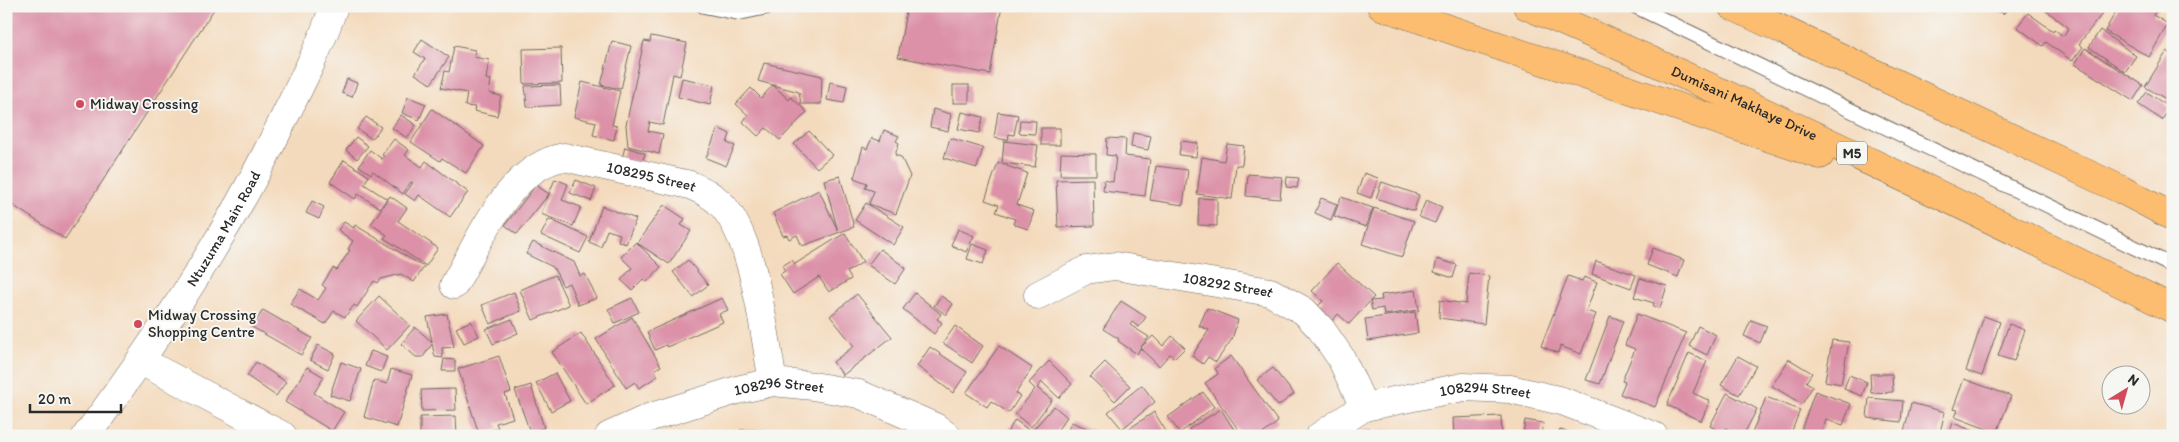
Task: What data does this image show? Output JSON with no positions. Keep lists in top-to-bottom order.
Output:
{
  "streets": {
    "main road": ["Dumisani Makhaye Drive", "M5"],
    "street": [
      "108295 Street",
      "Ntuzuma Main Road",
      "108292 Street",
      "108296 Street",
      "108294 Street"
    ]
  },
  "crossings": [
    ["108295 Street", "108296 Street"],
    ["108292 Street", "108294 Street"]
  ],
  "places": ["Midway Crossing", "Midway Crossing Shopping Centre"],
  "scale_bar": "20 m",
  "north": "top right"
}
